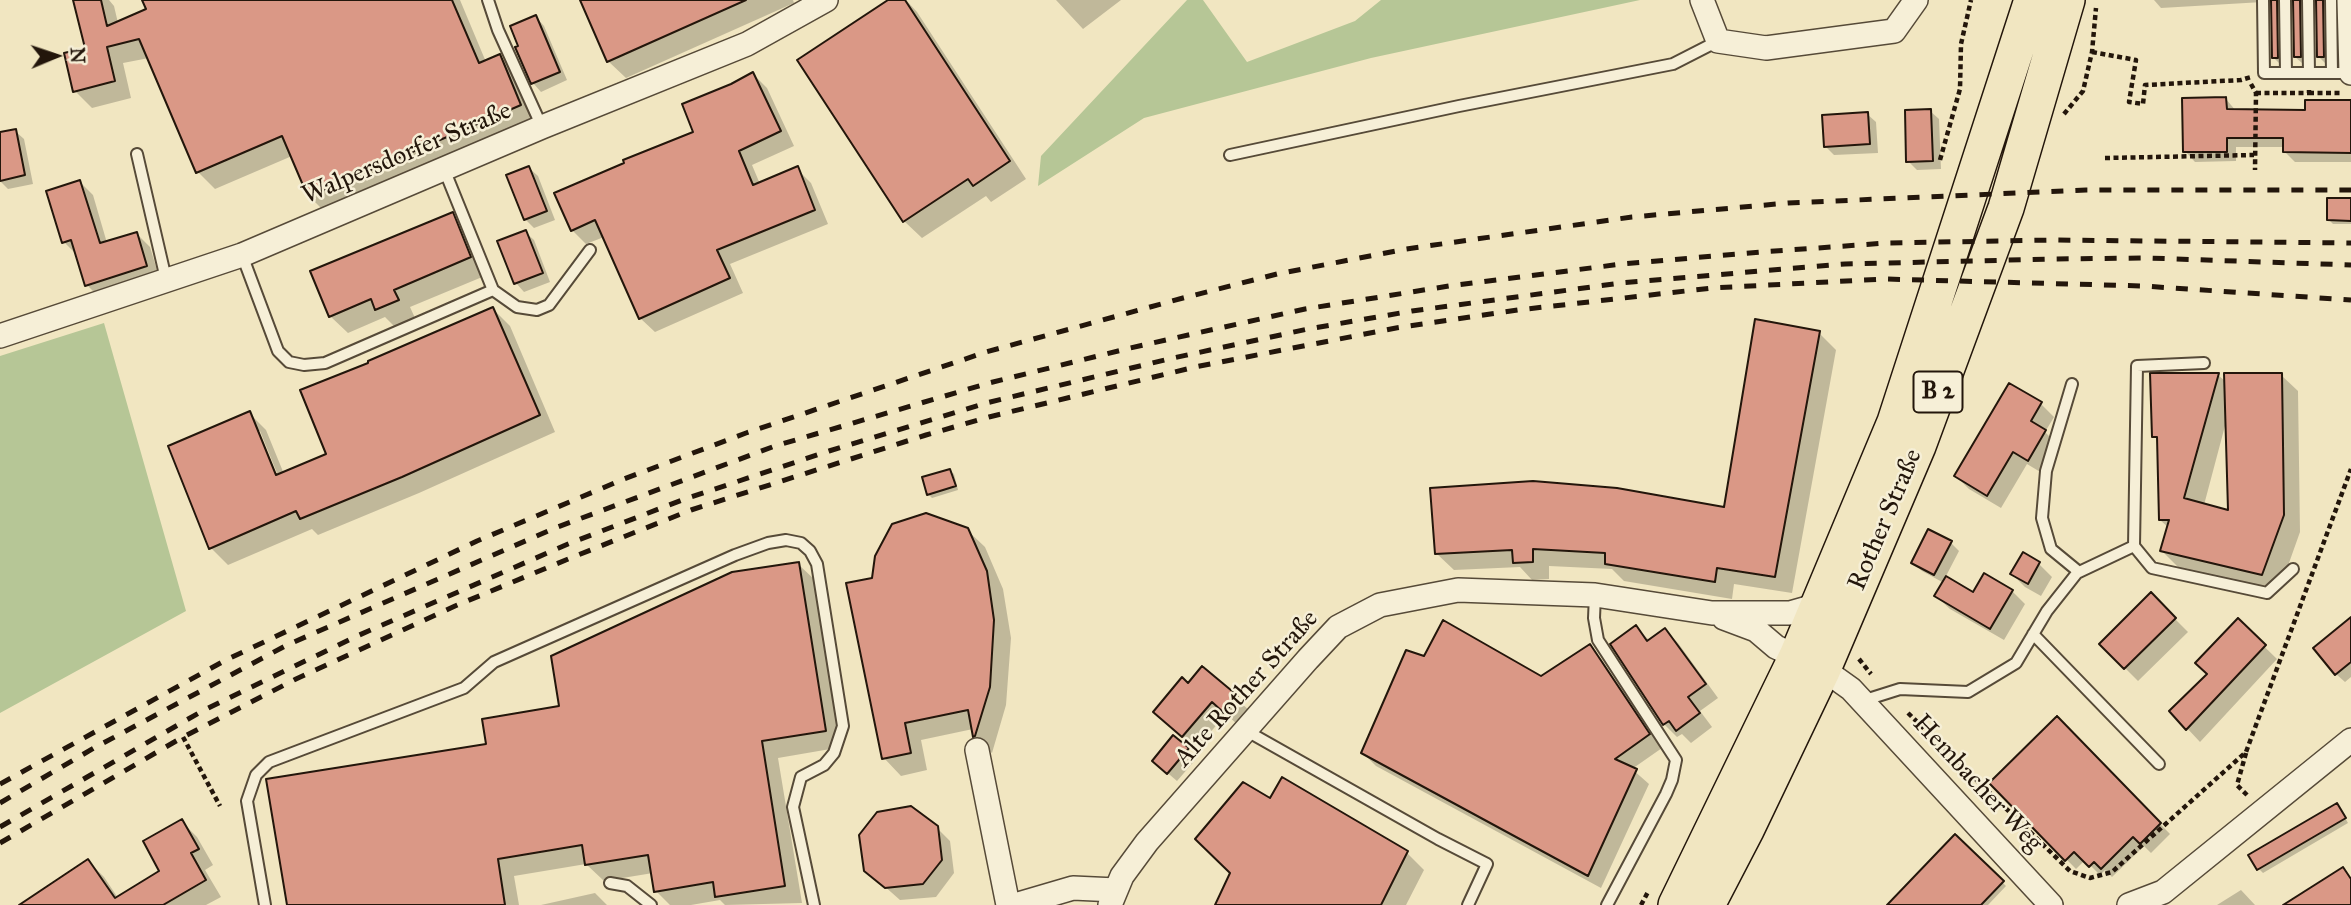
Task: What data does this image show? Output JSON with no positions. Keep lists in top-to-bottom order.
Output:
{
  "streets": {
    "main road": ["B 2", "Rother Straße"],
    "street": ["Walpersdorfer Straße", "Alte Rother Straße", "Hembacher Weg"]
  },
  "crossings": [
    ["Rother Straße", "Alte Rother Straße"],
    ["Rother Straße", "Hembacher Weg"],
    ["Alte Rother Straße", "Hembacher Weg"]
  ],
  "north": "right"
}
